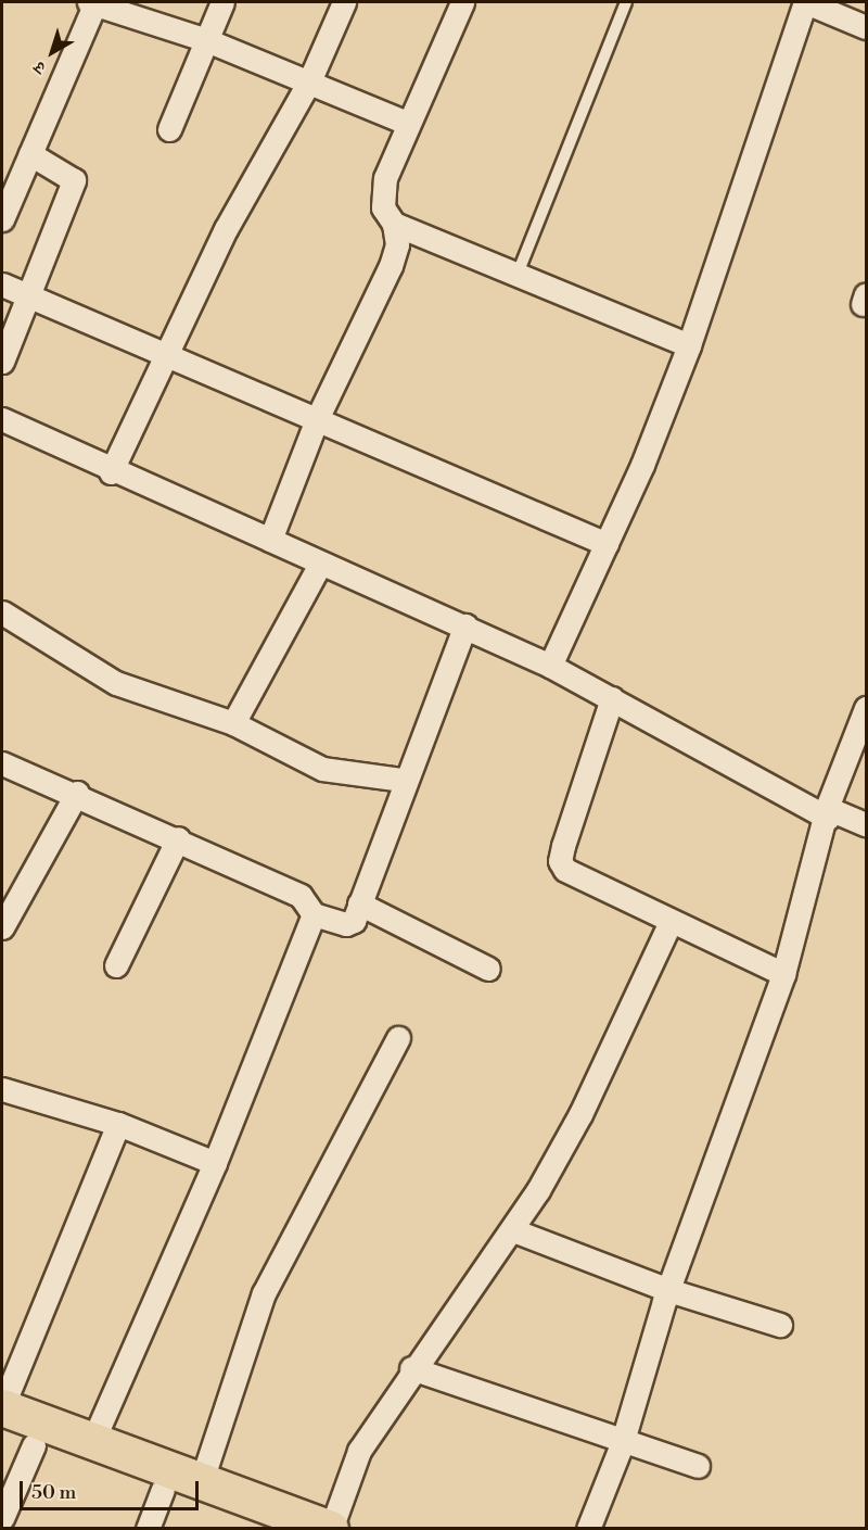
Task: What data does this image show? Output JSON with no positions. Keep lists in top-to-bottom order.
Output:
{
  "scale_bar": "50 m",
  "north": "bottom left"
}
